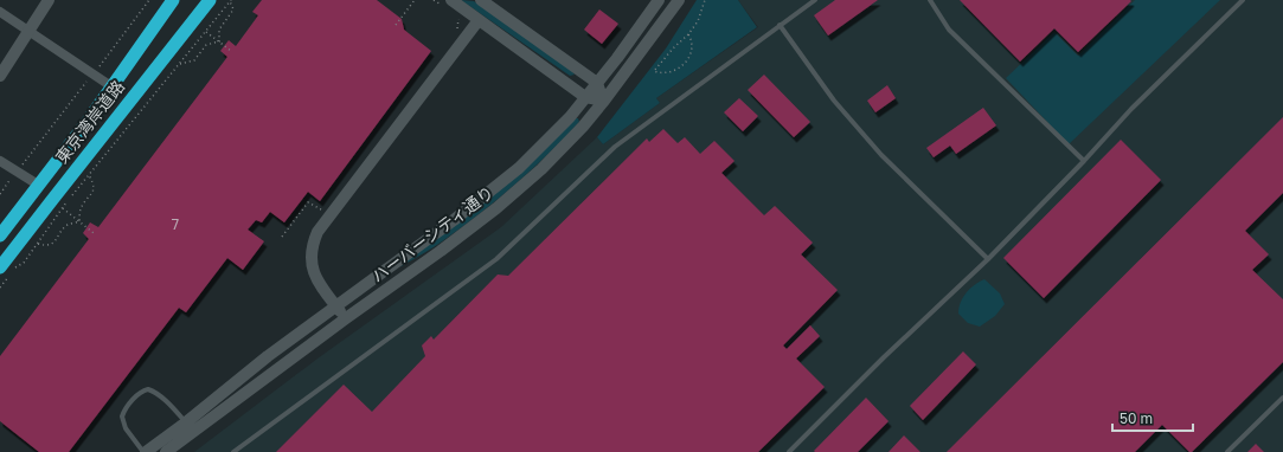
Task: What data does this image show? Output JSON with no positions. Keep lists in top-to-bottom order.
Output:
{
  "streets": {
    "highway": ["東京湾岸道路"],
    "street": ["ハーバーシティ通り"]
  },
  "house_numbers": ["7"],
  "scale_bar": "50 m"
}
